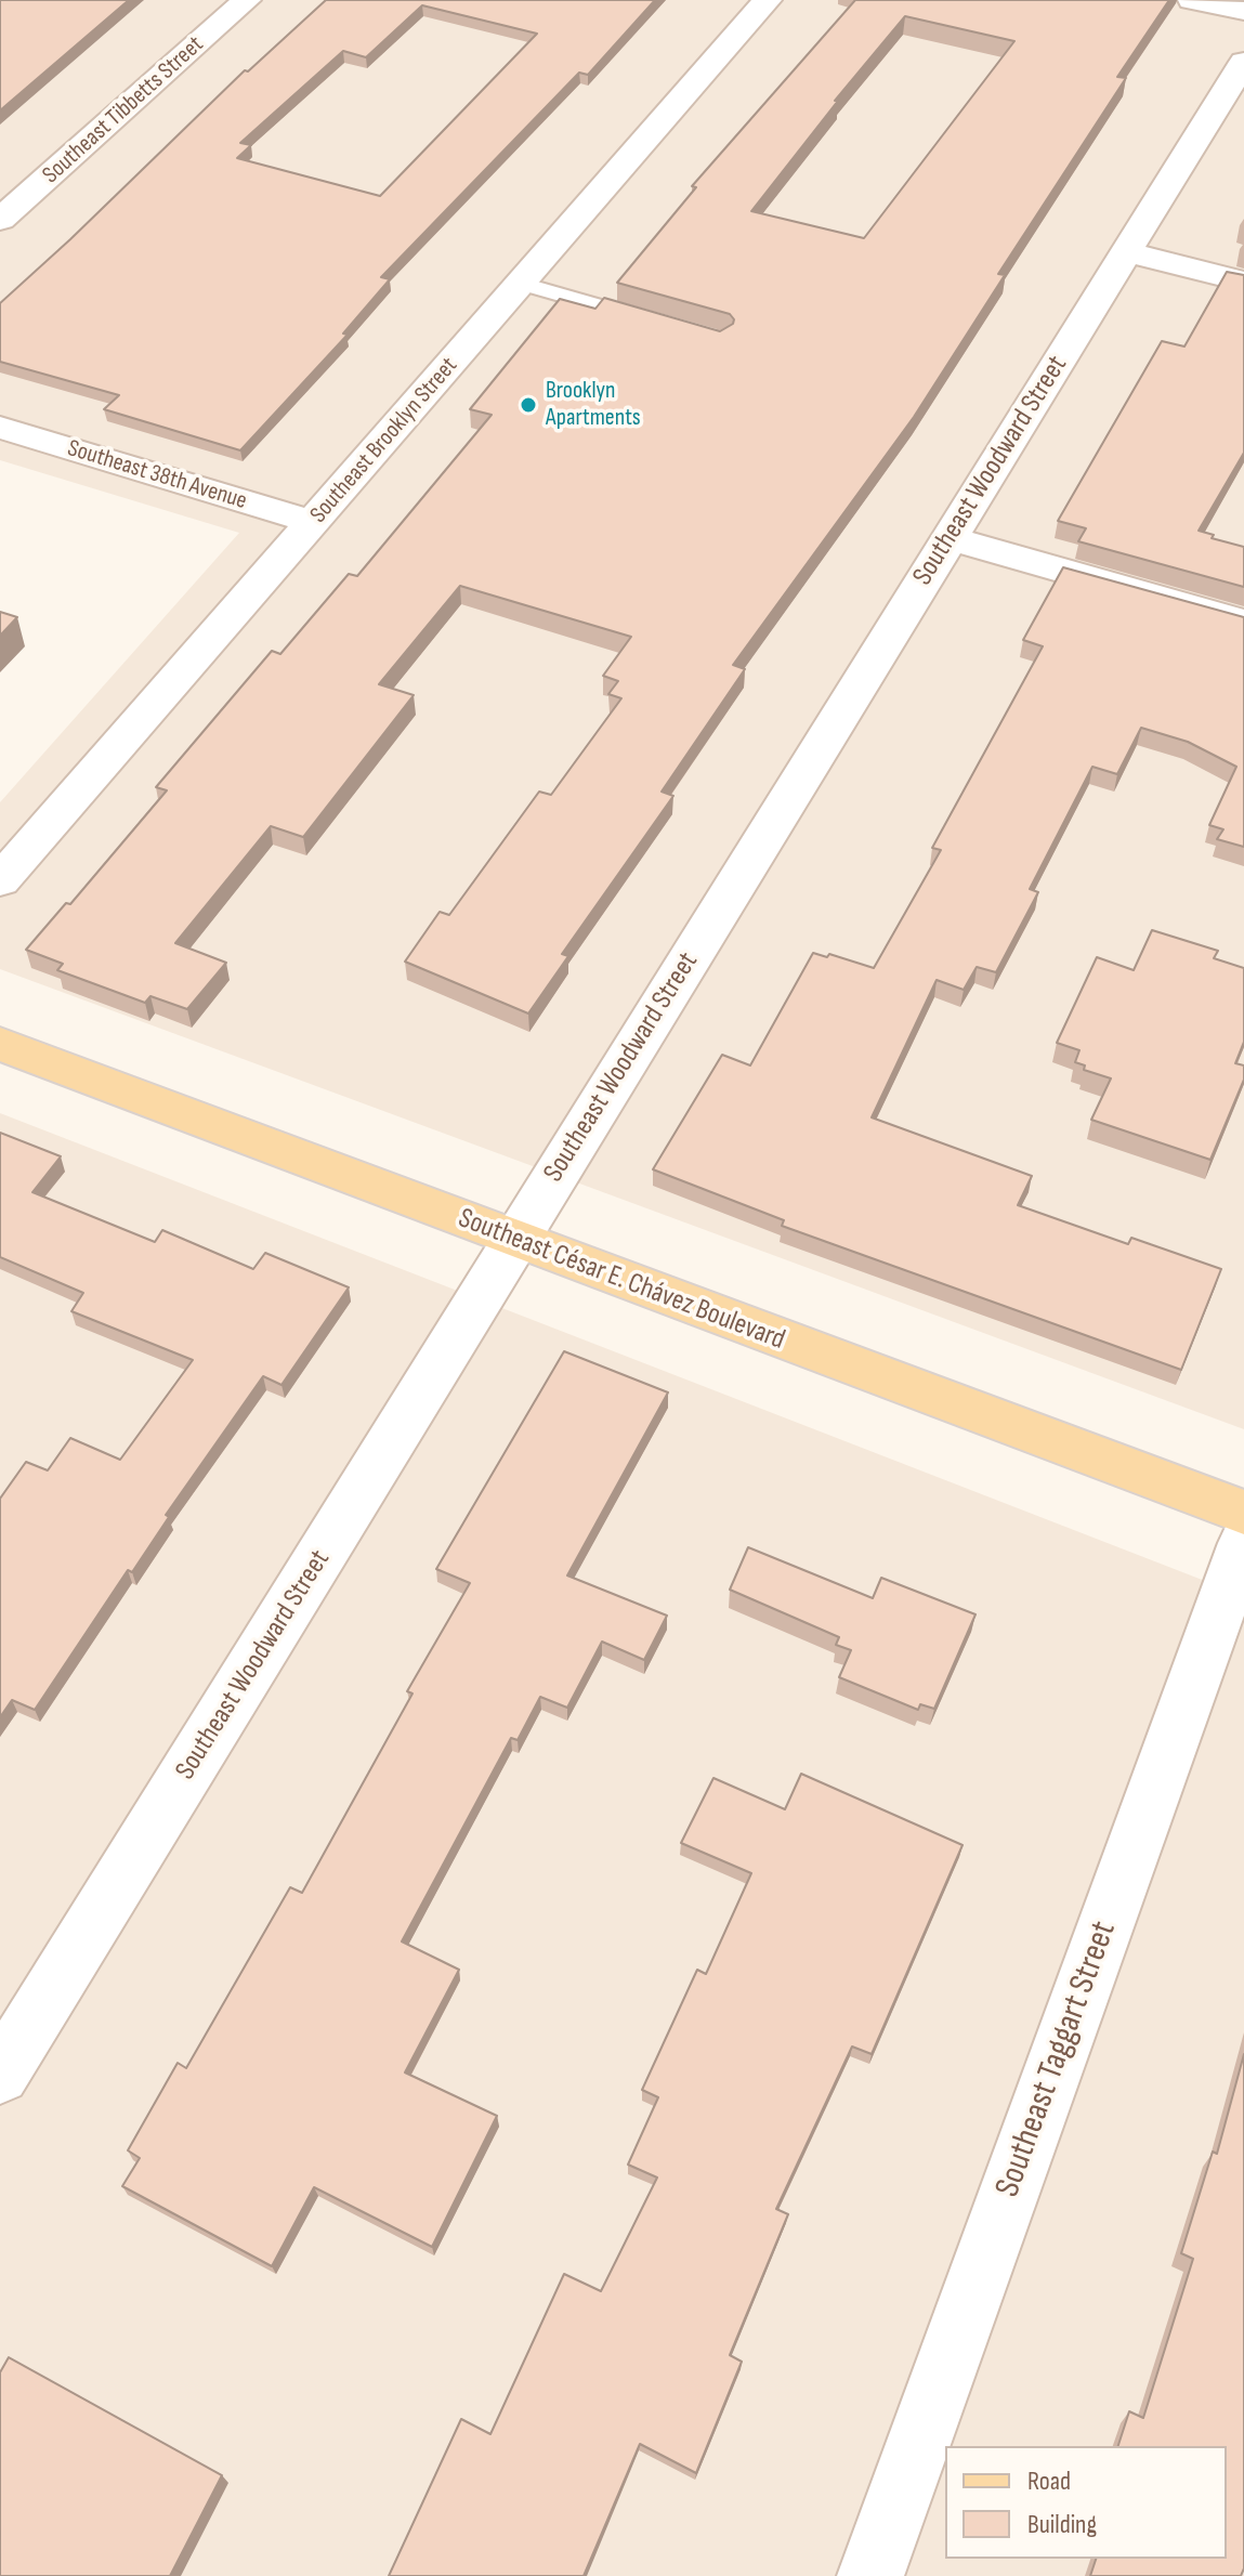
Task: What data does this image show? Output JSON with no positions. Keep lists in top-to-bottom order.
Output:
{
  "streets": {
    "main road": ["Southeast César E. Chávez Boulevard"],
    "street": [
      "Southeast Tibbetts Street",
      "Southeast Brooklyn Street",
      "Southeast Woodward Street",
      "Southeast 38th Avenue",
      "Southeast Taggart Street"
    ]
  },
  "crossings": [
    ["Southeast Brooklyn Street", "Southeast 38th Avenue"],
    ["Southeast Woodward Street", "Southeast César E. Chávez Boulevard"]
  ],
  "places": ["Brooklyn Apartments"],
  "legend": ["Road", "Building"]
}
